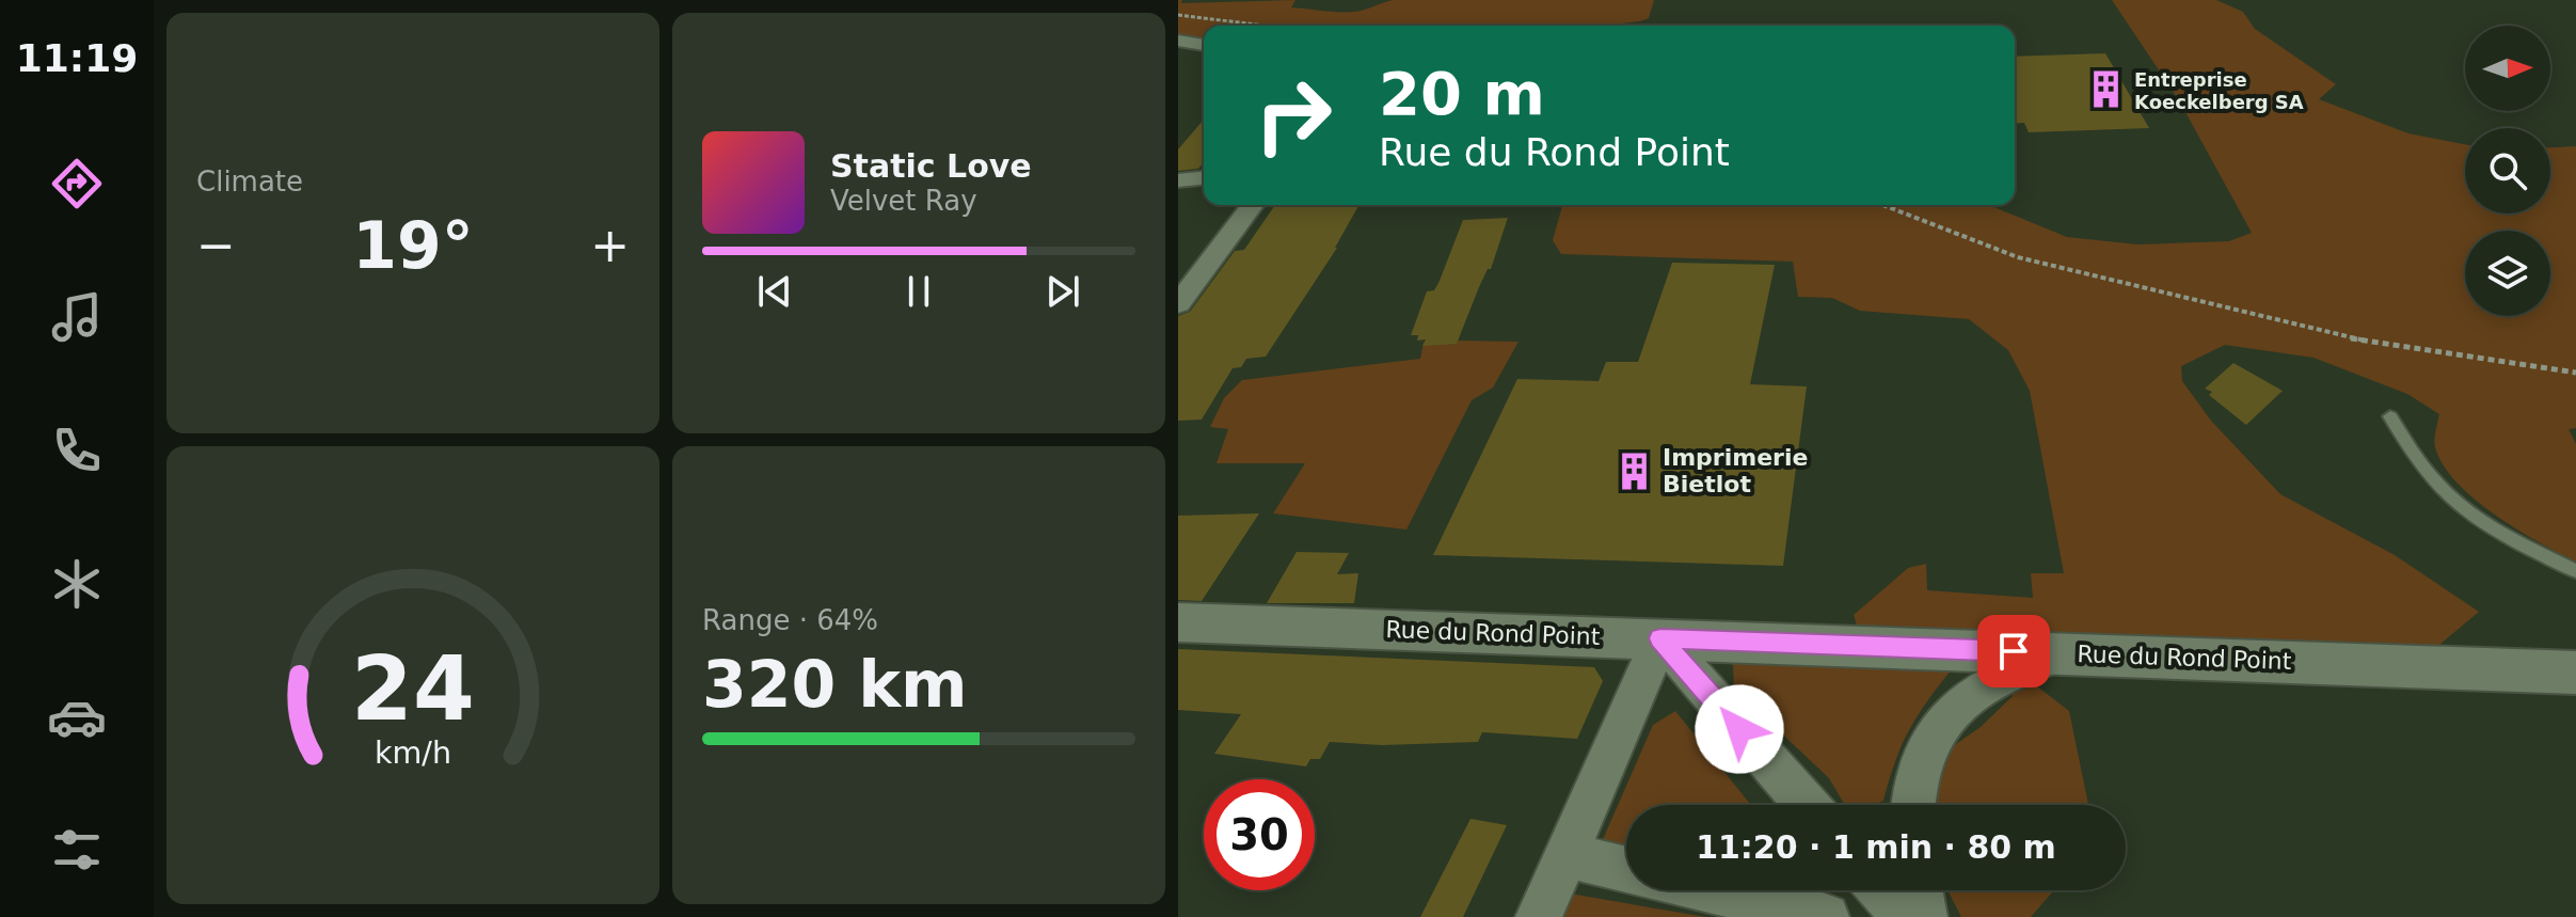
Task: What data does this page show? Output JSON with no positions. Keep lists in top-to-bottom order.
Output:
{
  "streets": {
    "street": ["Rue du Rond Point"]
  },
  "places": {
    "building": ["Entreprise Koeckelberg SA", "Imprimerie Bietlot"]
  },
  "north": "right",
  "page": {
    "tabs": "11:19",
    "tile": [
      "Climate",
      ["Range · 64%", "320 km"]
    ],
    "turn": ["20 m", "Rue du Rond Point"],
    "song": ["Static Love", "Velvet Ray"],
    "heat": ["−", "19°", "+"],
    "limit": "30",
    "trip": "11:20 · 1 min · 80 m",
    "gauge": ["24", "km/h"]
  }
}
